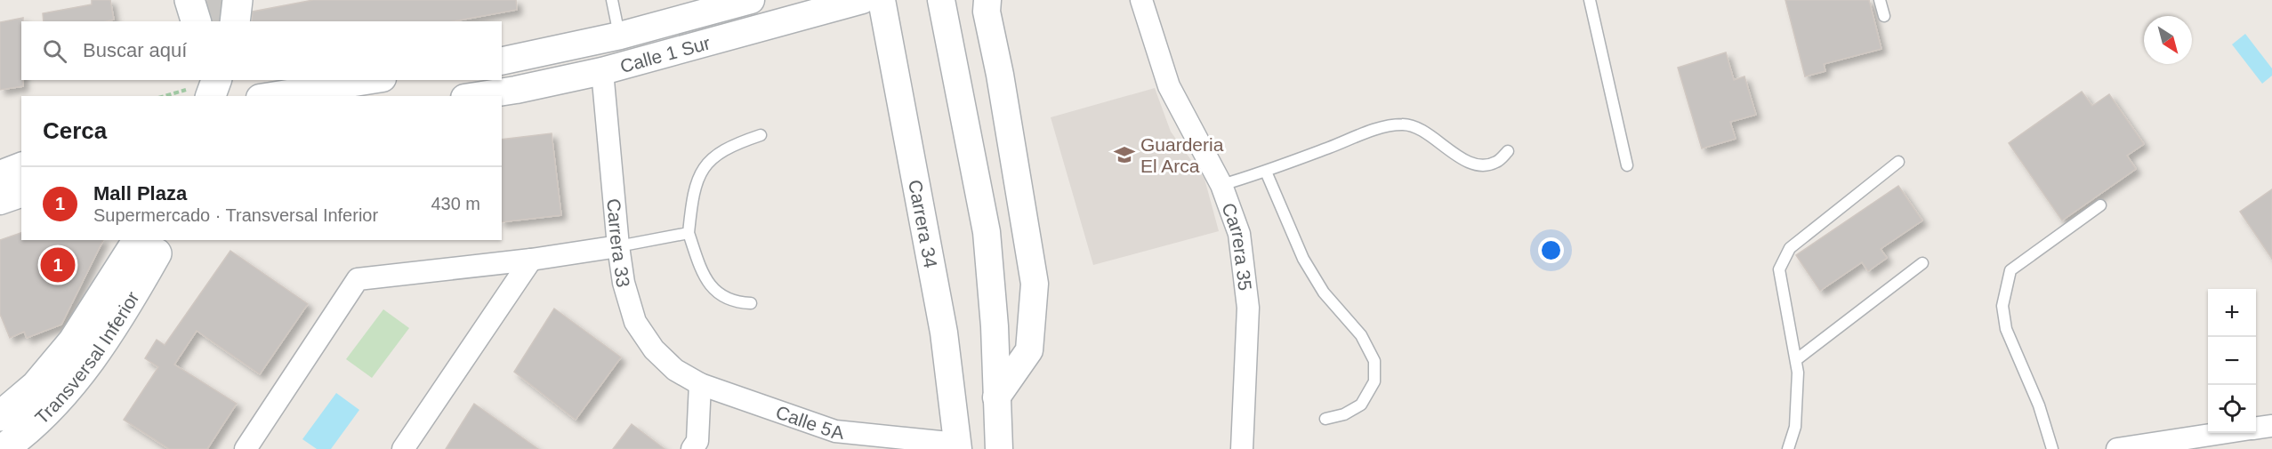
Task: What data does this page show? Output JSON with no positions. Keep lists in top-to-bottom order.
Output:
{
  "streets": {
    "main road": ["Transversal Inferior"],
    "street": [
      "Calle 1 Sur",
      "Carrera 34",
      "Carrera 33",
      "Carrera 35",
      "Calle 5A"
    ]
  },
  "crossings": [
    ["Calle 1 Sur", "Carrera 33"],
    ["Carrera 34", "Calle 5A"],
    ["Carrera 33", "Calle 5A"]
  ],
  "places": {
    "school or university": ["Guarderia El Arca"]
  },
  "north": "bottom right",
  "page": {
    "search": "Buscar aquí",
    "heading": "Cerca",
    "list": [
      {
        "mark": "1",
        "name": "Mall Plaza",
        "note": "Supermercado · Transversal Inferior",
        "value": "430 m"
      }
    ],
    "pins": "1",
    "map_buttons": ["+", "−"]
  }
}
